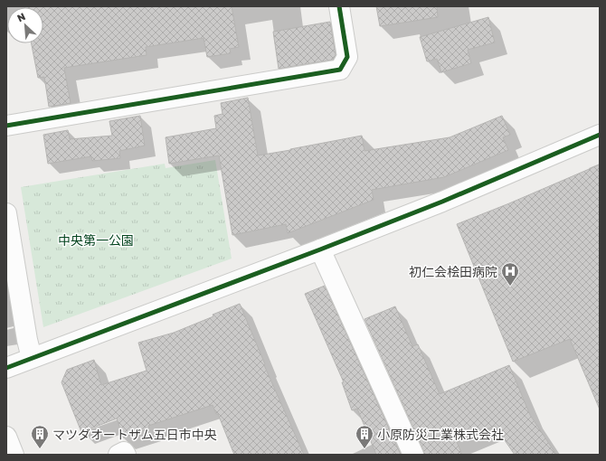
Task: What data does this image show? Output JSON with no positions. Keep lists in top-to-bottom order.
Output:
{
  "parks": ["中央第一公園"],
  "places": {
    "hospital": ["初仁会桧田病院"],
    "building": ["マツダオートザム五日市中央", "小原防災工業株式会社"]
  },
  "north": "top left"
}
